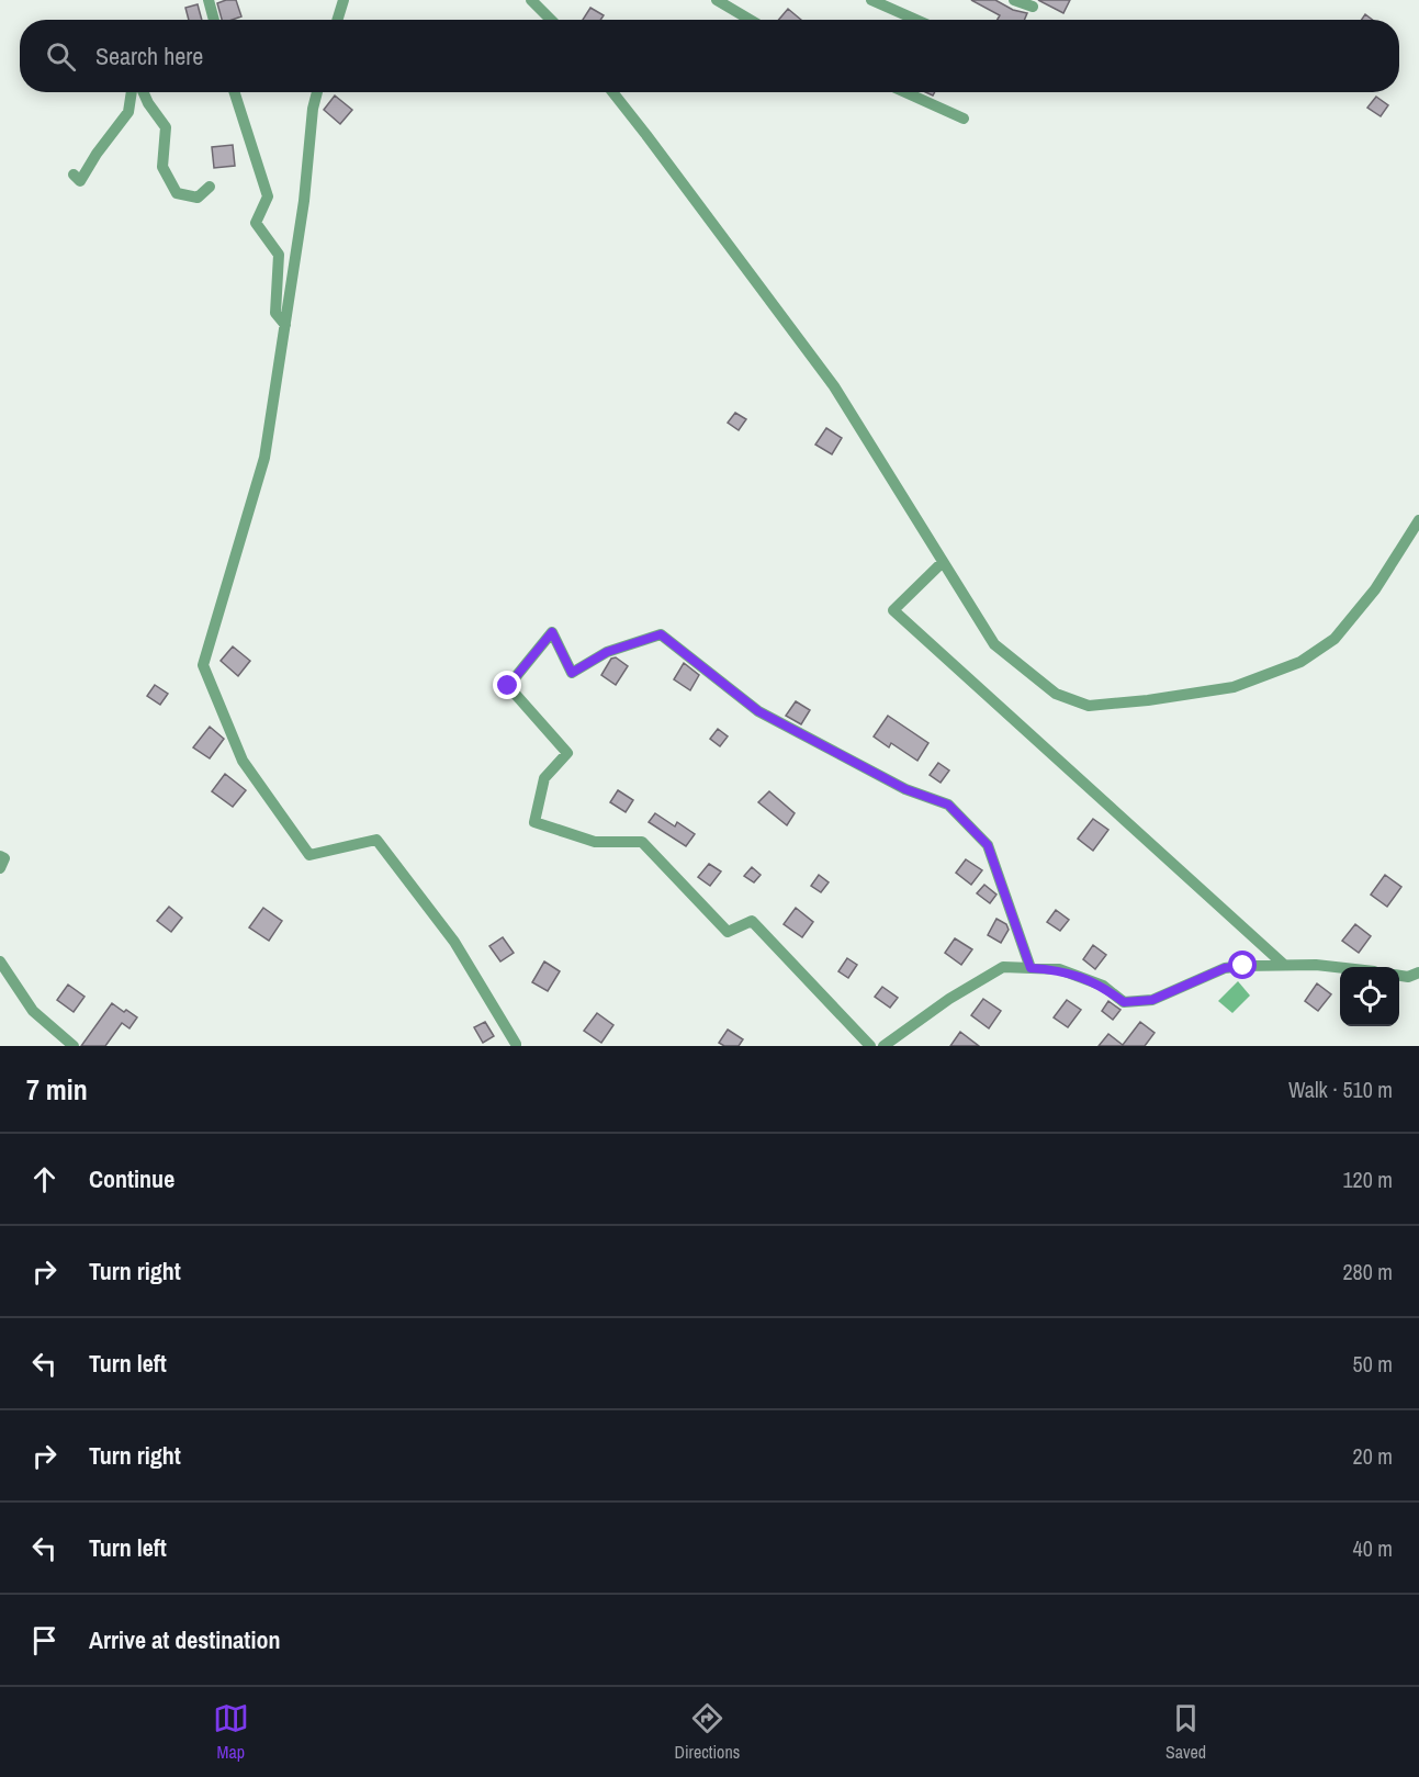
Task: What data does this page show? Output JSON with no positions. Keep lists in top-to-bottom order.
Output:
{
  "page": {
    "search": "Search here",
    "heading": ["7 min", "Walk · 510 m"],
    "list": [
      ["Continue", "120 m"],
      ["Turn right", "280 m"],
      ["Turn left", "50 m"],
      ["Turn right", "20 m"],
      ["Turn left", "40 m"],
      "Arrive at destination"
    ],
    "nav": ["Map", "Directions", "Saved"]
  }
}
